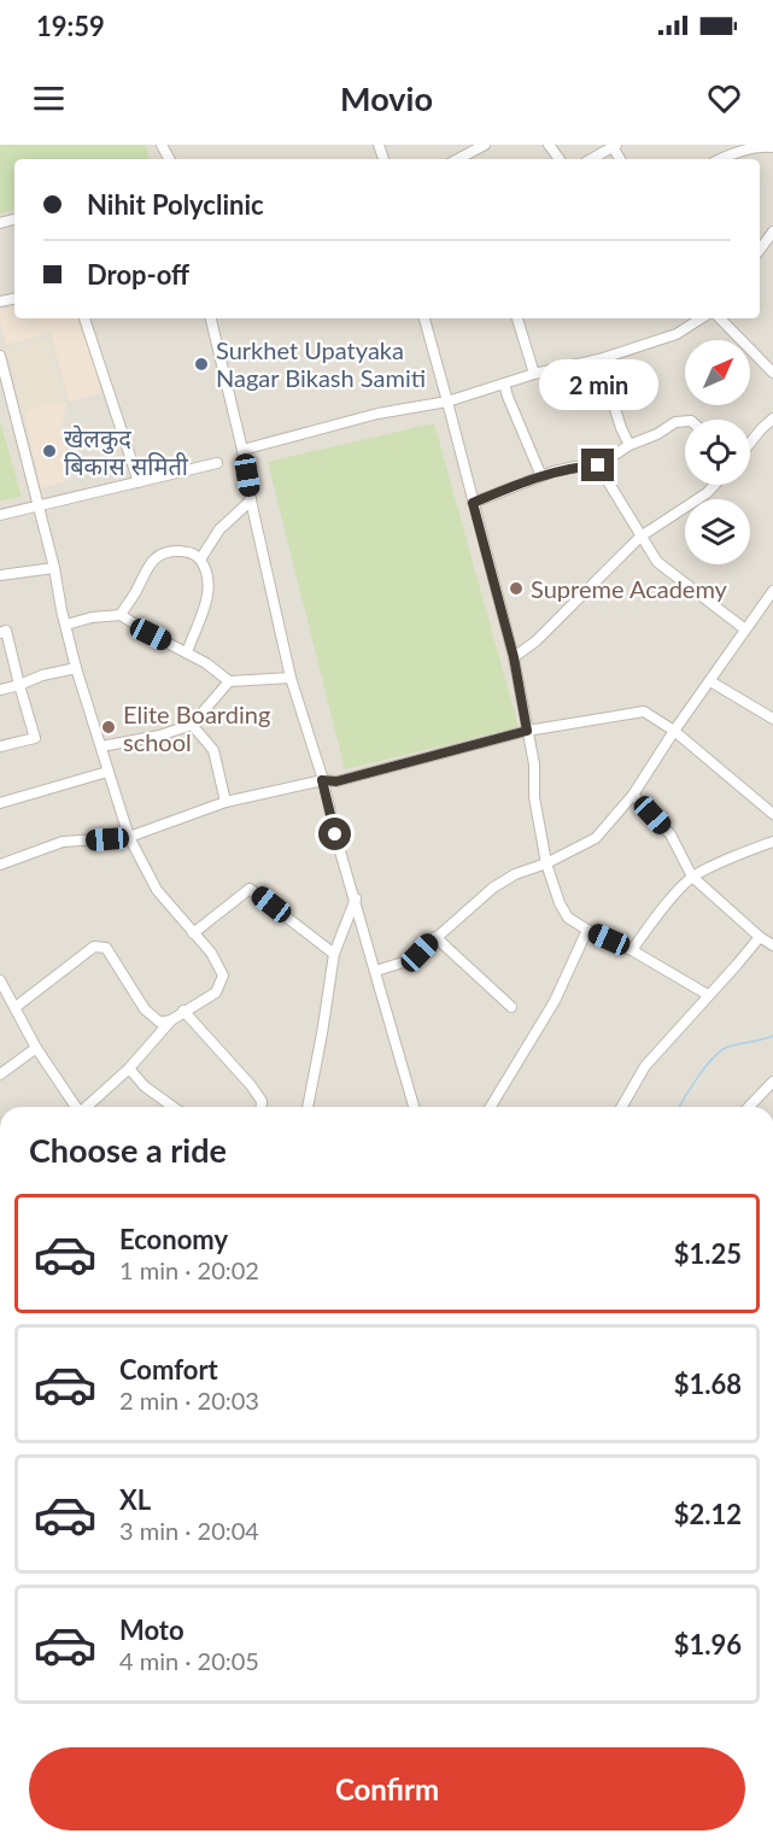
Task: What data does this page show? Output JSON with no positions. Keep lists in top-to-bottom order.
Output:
{
  "places": [
    "Surkhet Upatyaka Nagar Bikash Samiti",
    "खेलकुद बिकास समिती",
    "Supreme Academy",
    "Elite Boarding school"
  ],
  "north": "top right",
  "page": {
    "status": "19:59",
    "header": "Movio",
    "banner": ["Nihit Polyclinic", "Drop-off"],
    "bubble": "2 min",
    "heading": "Choose a ride",
    "list": [
      {
        "name": "Economy",
        "note": "1 min · 20:02",
        "value": "$1.25"
      },
      {
        "name": "Comfort",
        "note": "2 min · 20:03",
        "value": "$1.68"
      },
      {
        "name": "XL",
        "note": "3 min · 20:04",
        "value": "$2.12"
      },
      {
        "name": "Moto",
        "note": "4 min · 20:05",
        "value": "$1.96"
      }
    ],
    "buttons": "Confirm"
  }
}
